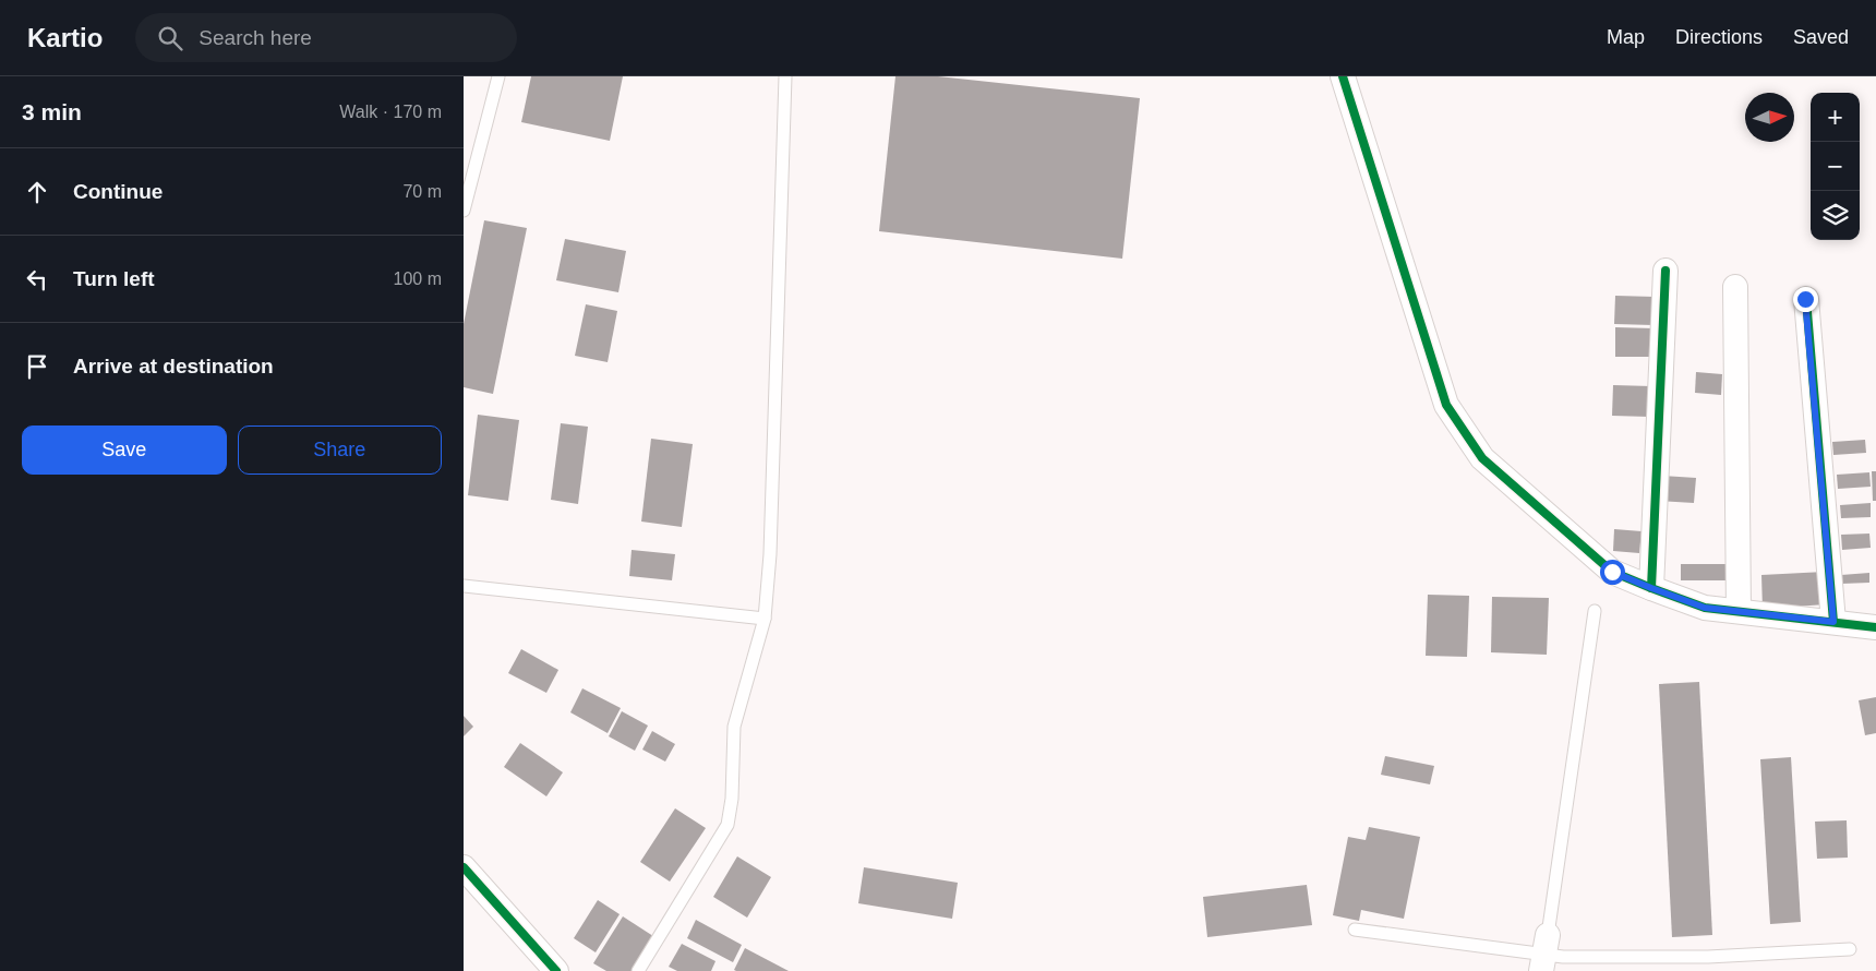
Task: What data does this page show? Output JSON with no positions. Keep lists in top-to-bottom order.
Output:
{
  "north": "right",
  "page": {
    "header": "Kartio",
    "search": "Search here",
    "nav": ["Map", "Directions", "Saved"],
    "heading": ["3 min", "Walk · 170 m"],
    "map_buttons": ["+", "−"],
    "list": [
      ["Continue", "70 m"],
      ["Turn left", "100 m"],
      "Arrive at destination"
    ],
    "buttons": ["Save", "Share"]
  }
}
